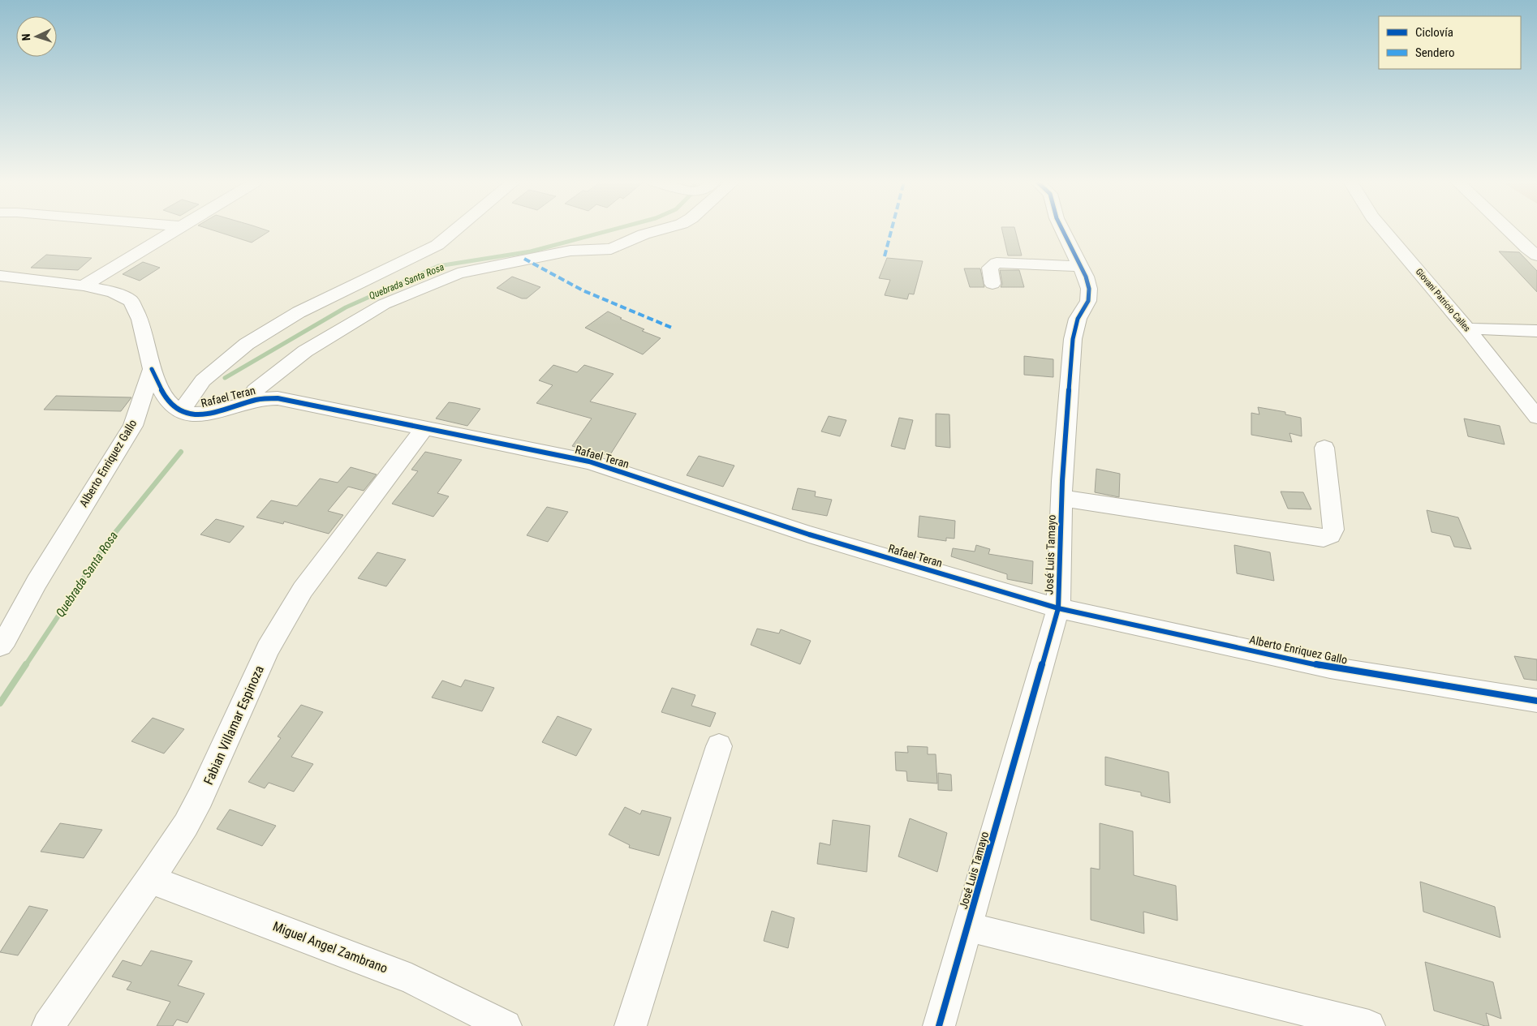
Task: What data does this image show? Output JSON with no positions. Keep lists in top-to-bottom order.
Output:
{
  "streets": {
    "street": [
      "Giovani Patricio Calles",
      "Rafael Teran",
      "Alberto Enriquez Gallo",
      "José Luis Tamayo",
      "Fabian Villamar Espinoza",
      "Miguel Angel Zambrano"
    ]
  },
  "crossings": [
    ["Rafael Teran", "Alberto Enriquez Gallo"],
    ["Rafael Teran", "José Luis Tamayo"],
    ["Rafael Teran", "Fabian Villamar Espinoza"],
    ["Alberto Enriquez Gallo", "José Luis Tamayo"],
    ["Fabian Villamar Espinoza", "Miguel Angel Zambrano"]
  ],
  "water": ["Quebrada Santa Rosa"],
  "legend": ["Ciclovía", "Sendero"],
  "north": "left"
}
